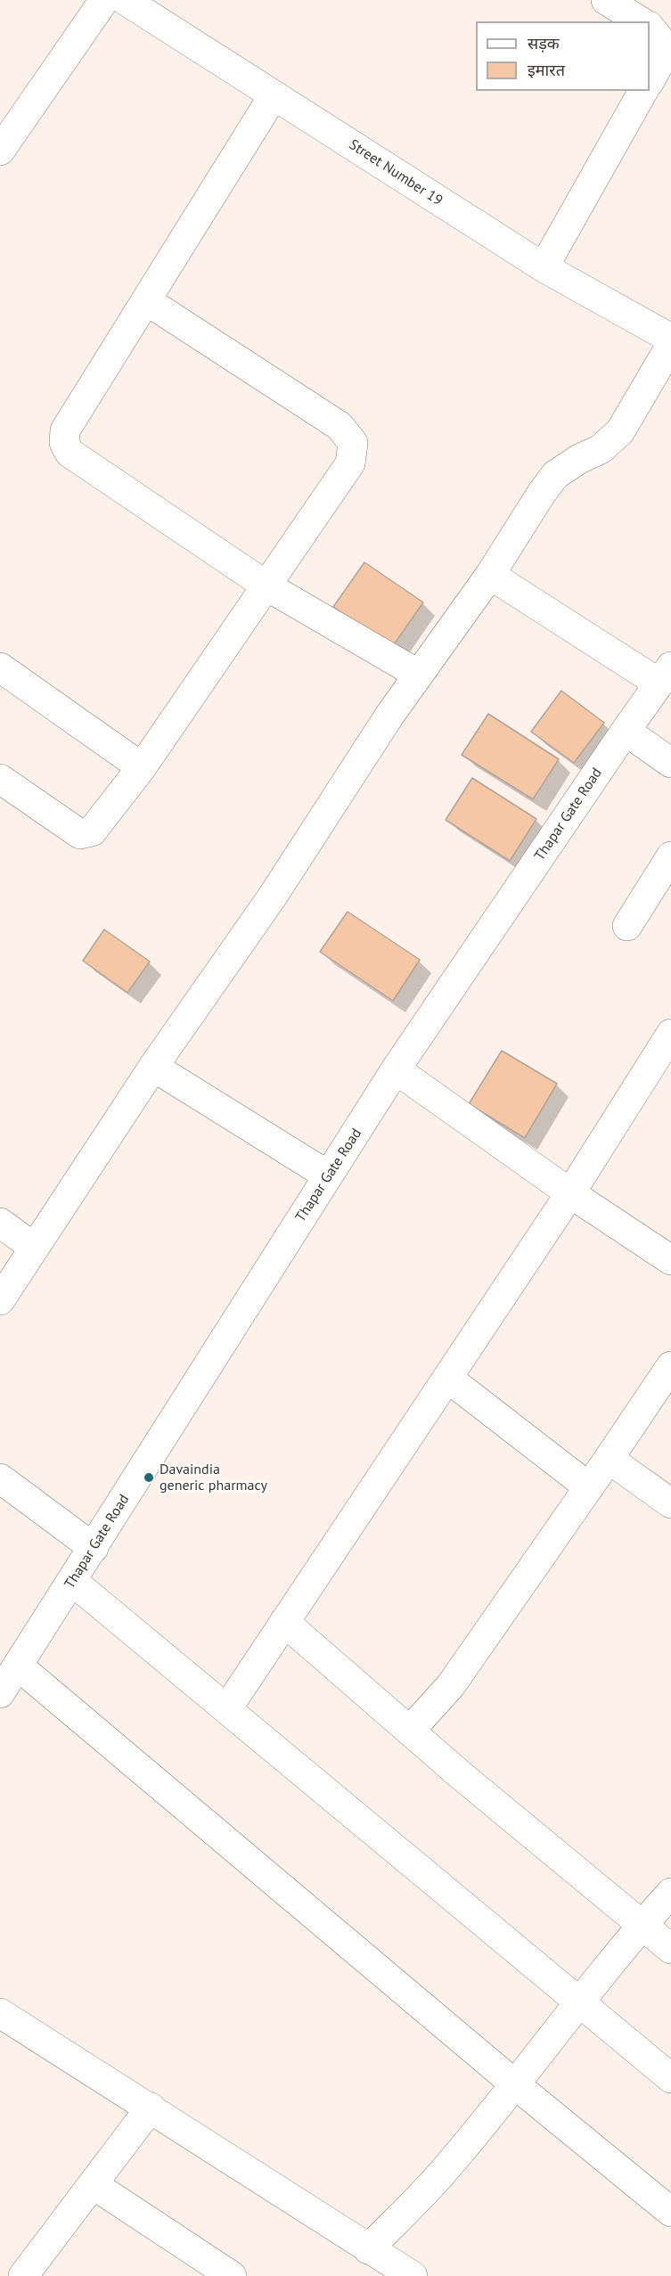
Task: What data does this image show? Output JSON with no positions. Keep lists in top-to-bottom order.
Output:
{
  "streets": {
    "street": ["Street Number 19", "Thapar Gate Road"]
  },
  "places": ["Davaindia generic pharmacy"],
  "legend": ["सड़क", "इमारत"]
}
